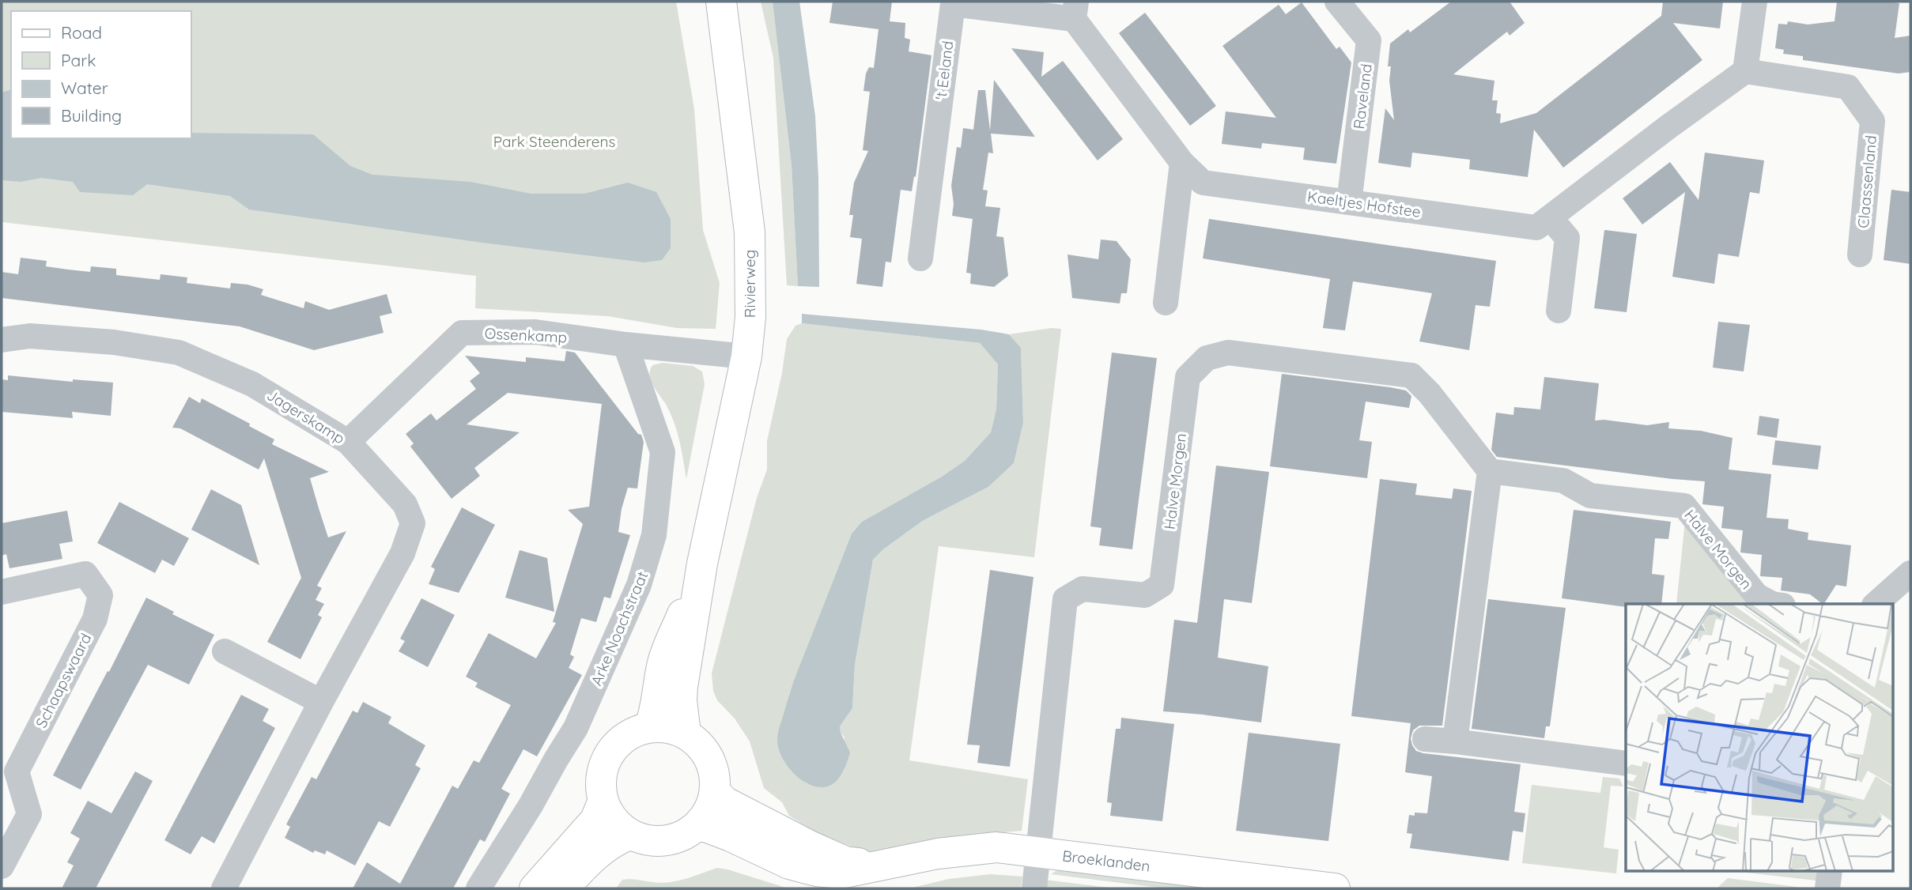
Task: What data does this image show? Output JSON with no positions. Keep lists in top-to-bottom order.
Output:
{
  "streets": {
    "street": [
      "'t Eeland",
      "Raveland",
      "Claassenland",
      "Kaeltjes Hofstee",
      "Rivierweg",
      "Ossenkamp",
      "Jagerskamp",
      "Halve Morgen",
      "Arke Noachstraat",
      "Schaapswaard",
      "Broeklanden"
    ]
  },
  "crossings": [
    ["'t Eeland", "Kaeltjes Hofstee"],
    ["Raveland", "Kaeltjes Hofstee"],
    ["Claassenland", "Kaeltjes Hofstee"],
    ["Rivierweg", "Ossenkamp"],
    ["Rivierweg", "Broeklanden"],
    ["Ossenkamp", "Jagerskamp"],
    ["Ossenkamp", "Arke Noachstraat"],
    ["Halve Morgen", "Broeklanden"]
  ],
  "parks": ["Park Steenderens"],
  "legend": [
    "Road",
    "Park",
    "Water",
    "Building"
  ]
}
